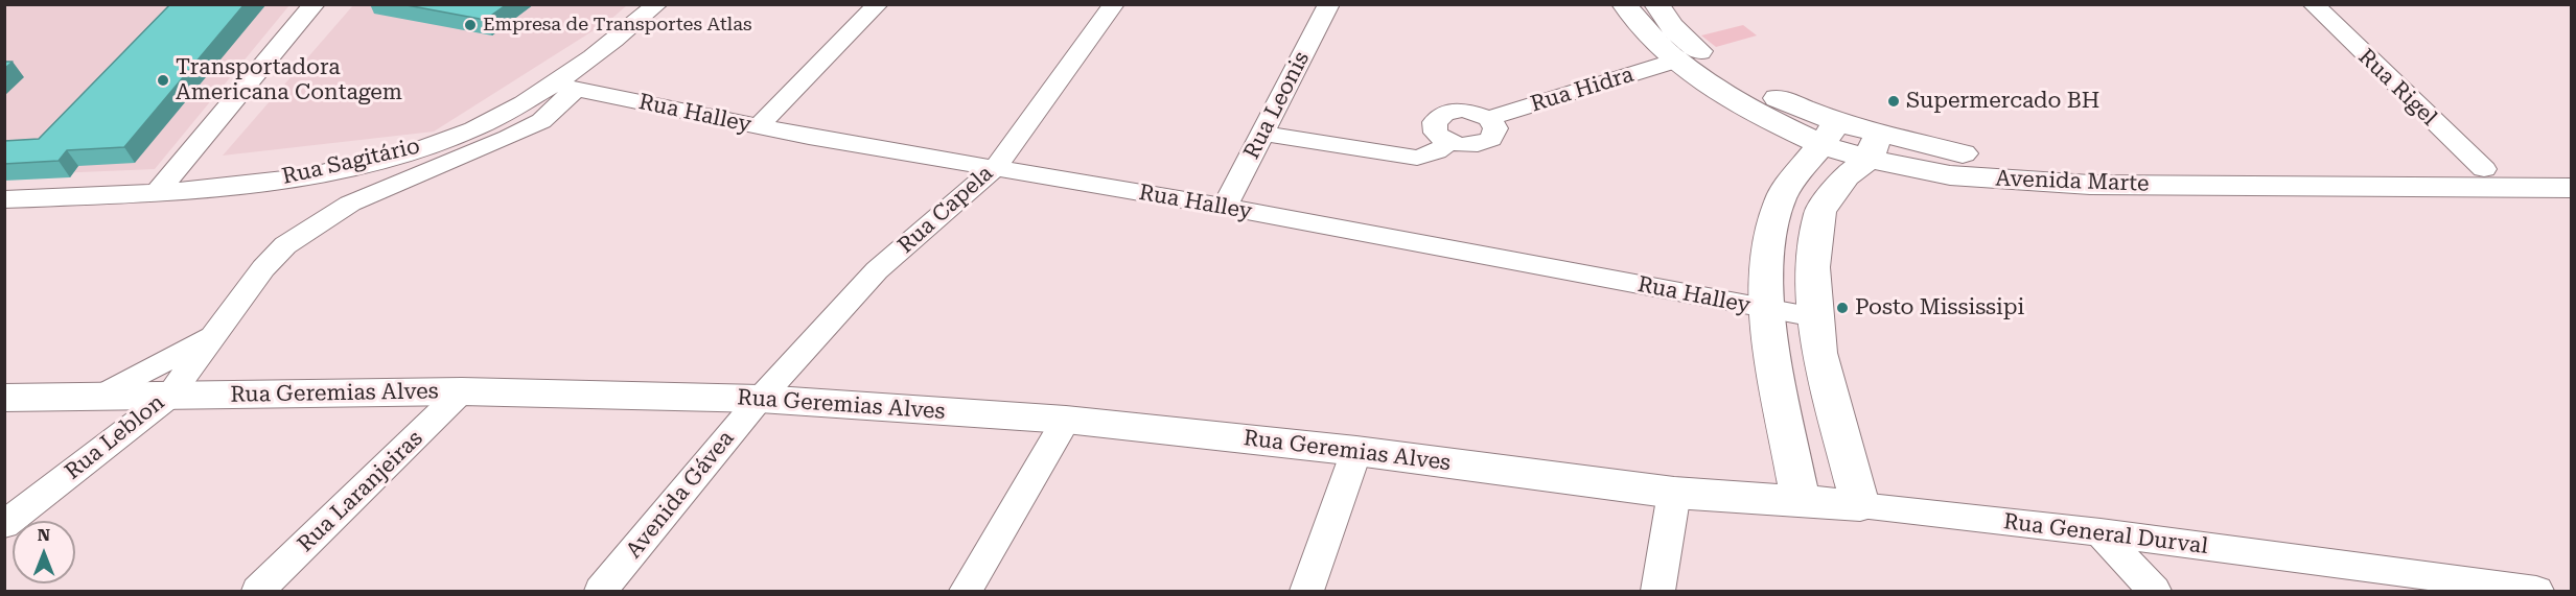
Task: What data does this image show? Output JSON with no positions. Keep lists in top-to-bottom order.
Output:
{
  "streets": {
    "street": [
      "Rua Rigel",
      "Rua Hidra",
      "Rua Leonis",
      "Rua Halley",
      "Rua Sagitário",
      "Avenida Marte",
      "Rua Capela",
      "Rua Geremias Alves",
      "Rua Leblon",
      "Rua Laranjeiras",
      "Avenida Gávea",
      "Rua General Durval"
    ]
  },
  "crossings": [
    ["Rua Rigel", "Avenida Marte"],
    ["Rua Hidra", "Rua Leonis"],
    ["Rua Hidra", "Avenida Marte"],
    ["Rua Leonis", "Rua Halley"],
    ["Rua Halley", "Rua Sagitário"],
    ["Rua Halley", "Rua Capela"],
    ["Rua Halley", "Rua Leblon"],
    ["Rua Sagitário", "Rua Leblon"],
    ["Rua Capela", "Rua Geremias Alves"],
    ["Rua Capela", "Avenida Gávea"],
    ["Rua Geremias Alves", "Rua Leblon"],
    ["Rua Geremias Alves", "Rua Laranjeiras"],
    ["Rua Geremias Alves", "Avenida Gávea"],
    ["Rua Geremias Alves", "Rua General Durval"]
  ],
  "places": [
    "Empresa de Transportes Atlas",
    "Transportadora Americana Contagem",
    "Supermercado BH",
    "Posto Mississipi"
  ],
  "north": "top"
}
